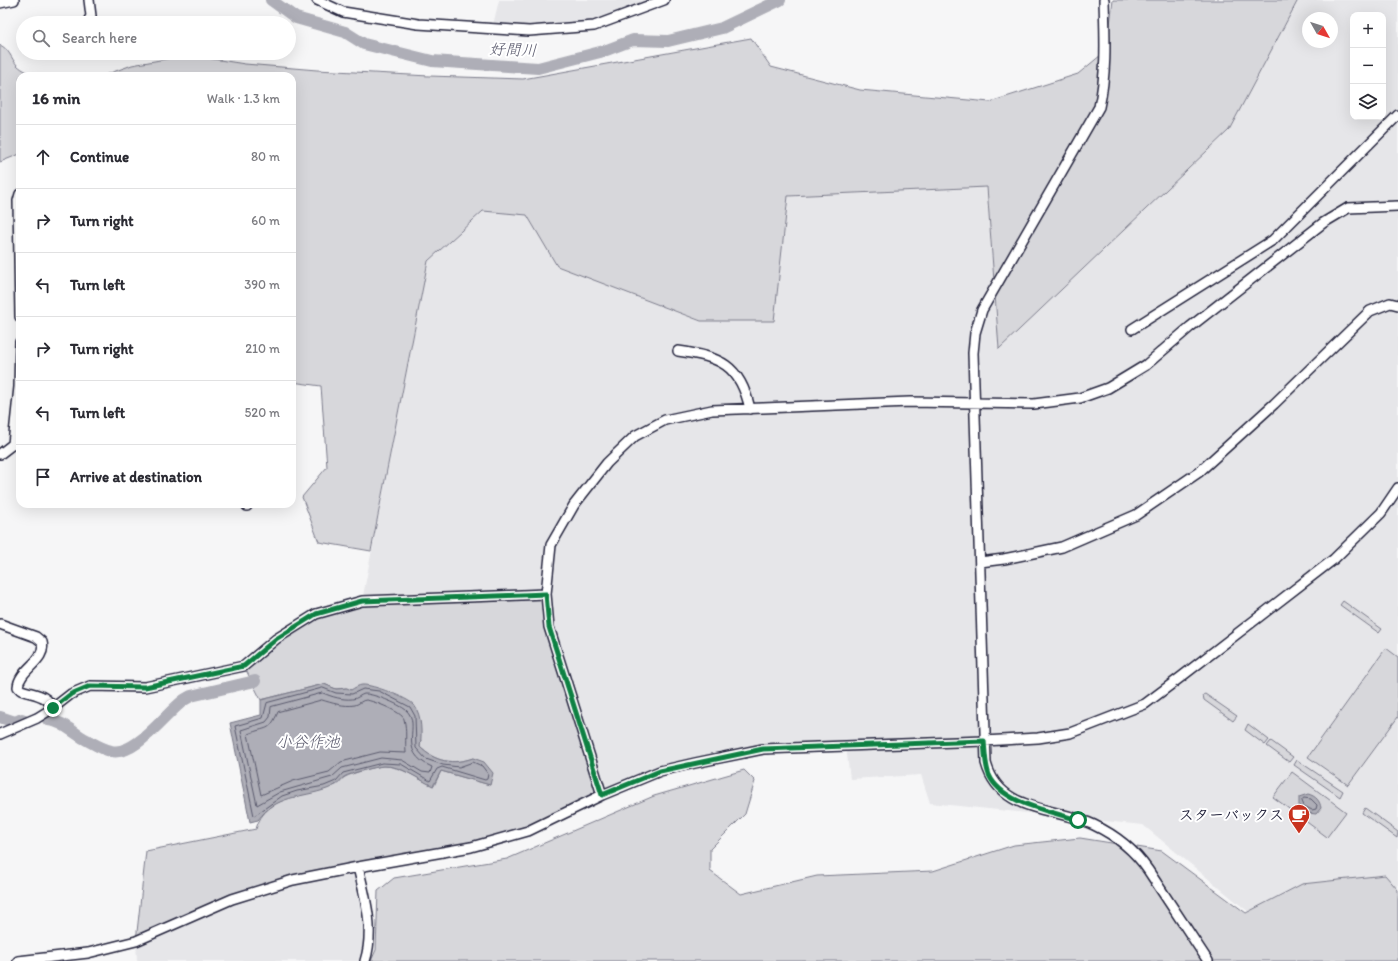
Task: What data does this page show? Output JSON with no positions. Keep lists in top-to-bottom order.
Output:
{
  "water": ["好間川", "小谷作池"],
  "places": {
    "cafe": ["スターバックス"]
  },
  "north": "bottom right",
  "page": {
    "map_buttons": ["+", "−"],
    "search": "Search here",
    "heading": ["16 min", "Walk · 1.3 km"],
    "list": [
      ["Continue", "80 m"],
      ["Turn right", "60 m"],
      ["Turn left", "390 m"],
      ["Turn right", "210 m"],
      ["Turn left", "520 m"],
      "Arrive at destination"
    ]
  }
}
